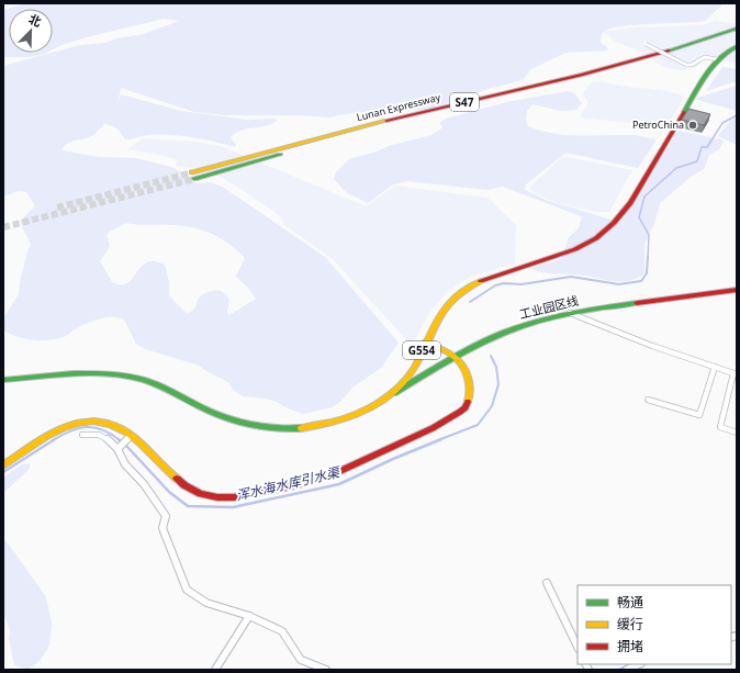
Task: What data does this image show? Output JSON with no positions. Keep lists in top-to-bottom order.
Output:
{
  "streets": {
    "main road": [
      "S47",
      "Lunan Expressway",
      "工业园区线",
      "G554"
    ]
  },
  "crossings": [
    ["工业园区线", "G554"]
  ],
  "water": ["浑水海水库引水渠"],
  "places": ["PetroChina"],
  "legend": ["畅通", "缓行", "拥堵"],
  "north": "top right"
}
